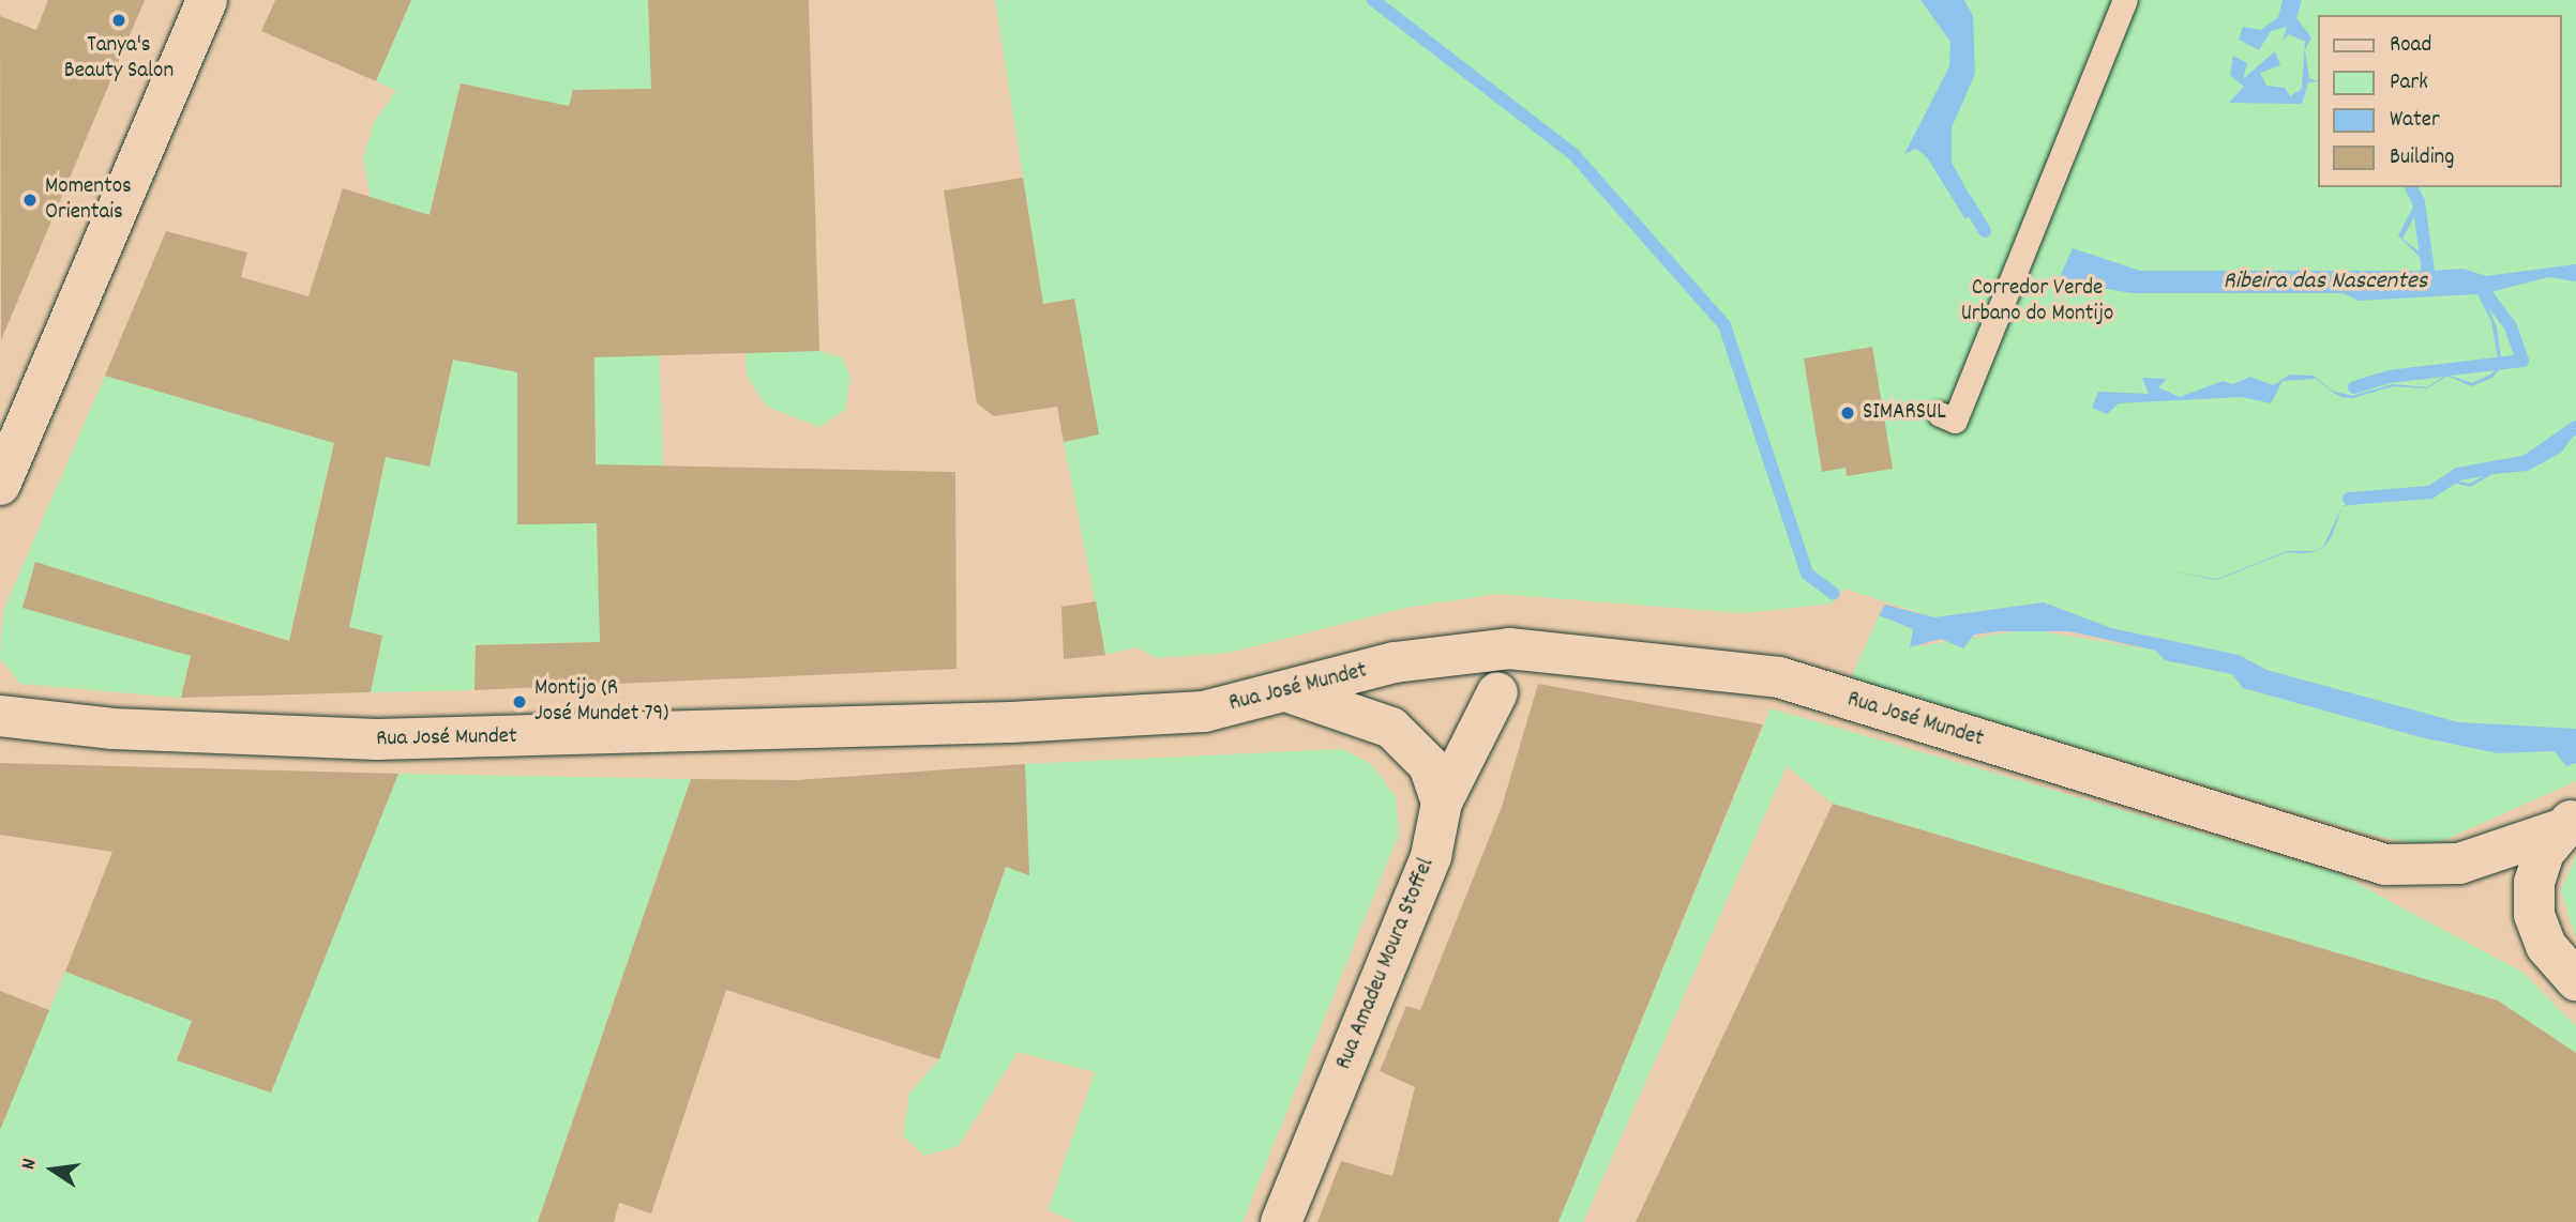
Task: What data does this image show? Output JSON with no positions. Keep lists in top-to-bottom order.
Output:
{
  "streets": {
    "street": ["Rua José Mundet", "Rua Amadeu Moura Stoffel"]
  },
  "water": ["Ribeira das Nascentes"],
  "parks": ["Corredor Verde Urbano do Montijo"],
  "places": [
    "Tanya's Beauty Salon",
    "Momentos Orientais",
    "SIMARSUL",
    "Montijo (R José Mundet 79)"
  ],
  "legend": [
    "Road",
    "Park",
    "Water",
    "Building"
  ],
  "north": "left"
}
